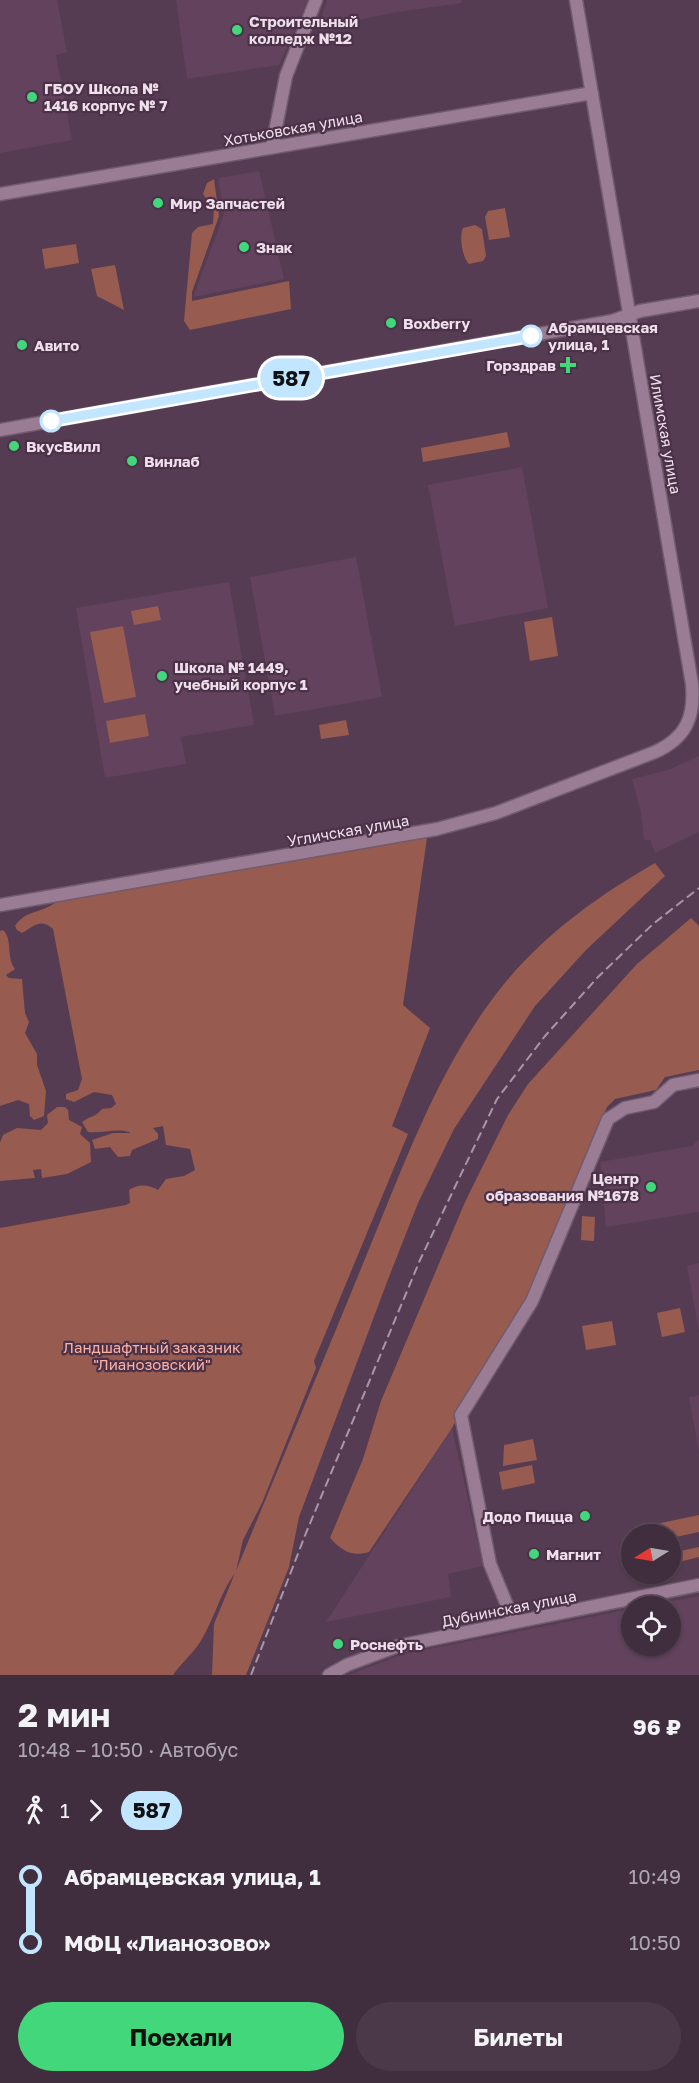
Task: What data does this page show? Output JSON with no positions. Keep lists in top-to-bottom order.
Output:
{
  "streets": {
    "street": [
      "Хотьковская улица",
      "Илимская улица",
      "Угличская улица",
      "Дубнинская улица"
    ]
  },
  "crossings": [
    ["Хотьковская улица", "Илимская улица"],
    ["Илимская улица", "Угличская улица"]
  ],
  "parks": ["Ландшафтный заказник \"Лианозовский\""],
  "places": {
    "other": [
      "Строительный колледж №12",
      "ГБОУ Школа № 1416 корпус № 7",
      "Мир Запчастей",
      "Знак",
      "Boxberry",
      "Абрамцевская улица, 1",
      "Авито",
      "ВкусВилл",
      "Винлаб",
      "Школа № 1449, учебный корпус 1",
      "Центр образования №1678",
      "Додо Пицца",
      "Магнит",
      "Роснефть"
    ],
    "health": ["Горздрав"]
  },
  "lines": ["bus line 587"],
  "north": "left",
  "page": {
    "on_map": "587",
    "heading": ["2 мин", "10:48 – 10:50 · Автобус", "96 ₽"],
    "legs": ["1", "587"],
    "list": [
      {
        "name": "Абрамцевская улица, 1",
        "value": "10:49"
      },
      {
        "name": "МФЦ «Лианозово»",
        "value": "10:50"
      }
    ],
    "buttons": ["Поехали", "Билеты"]
  }
}
